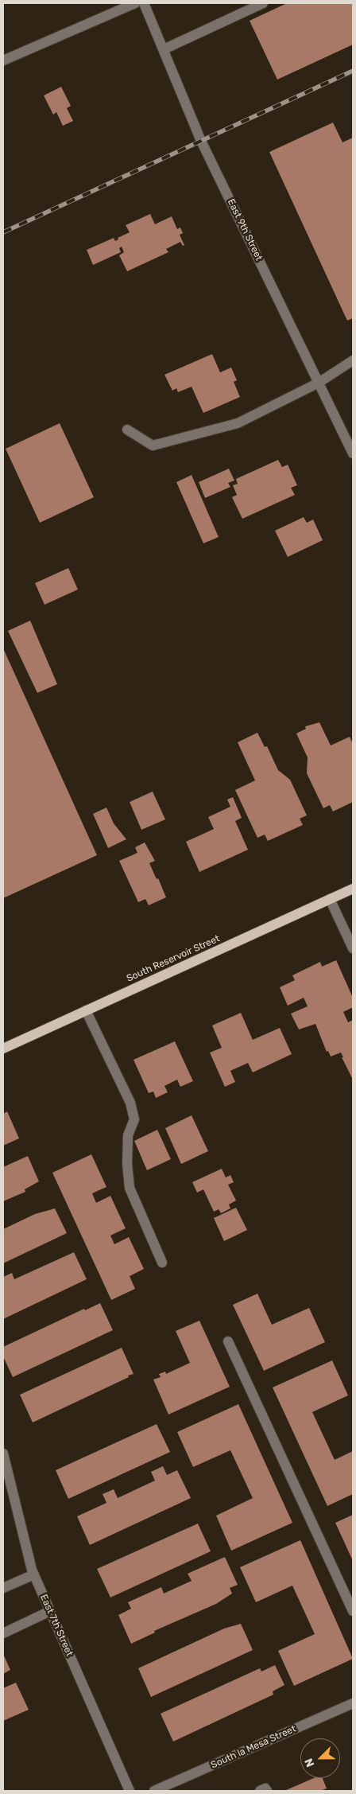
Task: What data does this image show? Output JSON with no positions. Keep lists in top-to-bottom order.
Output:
{
  "streets": {
    "main road": ["South Reservoir Street"],
    "street": ["East 9th Street", "East 7th Street", "South la Mesa Street"]
  },
  "north": "bottom left"
}
